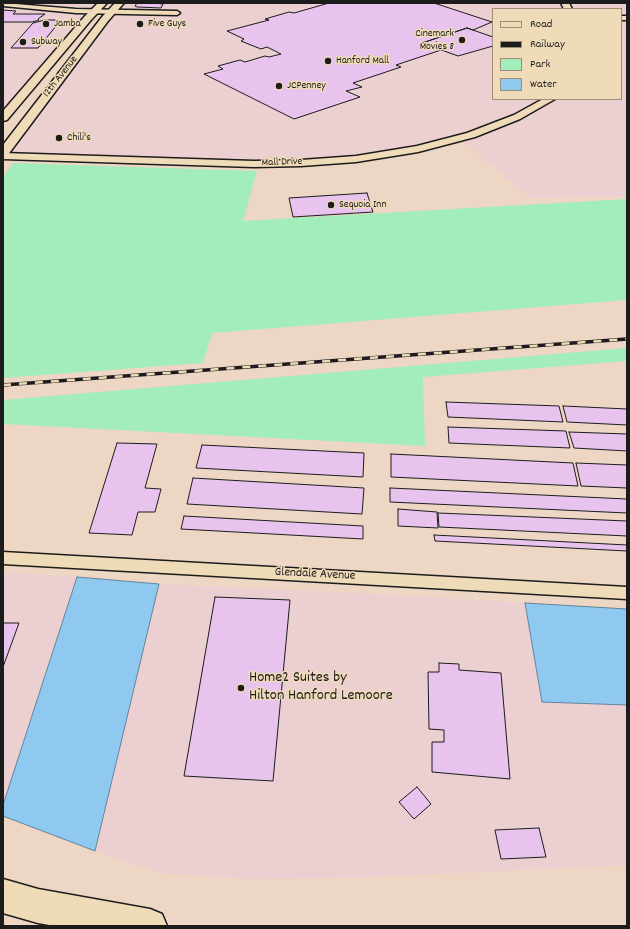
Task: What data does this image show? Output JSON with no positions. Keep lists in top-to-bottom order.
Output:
{
  "streets": {
    "main road": ["12th Avenue"],
    "street": ["Mall Drive", "Glendale Avenue"]
  },
  "places": [
    "Jamba",
    "Five Guys",
    "Cinemark Movies 8",
    "Subway",
    "Hanford Mall",
    "JCPenney",
    "Chili's",
    "Sequoia Inn",
    "Home2 Suites by Hilton Hanford Lemoore"
  ],
  "legend": [
    "Road",
    "Railway",
    "Park",
    "Water"
  ]
}
